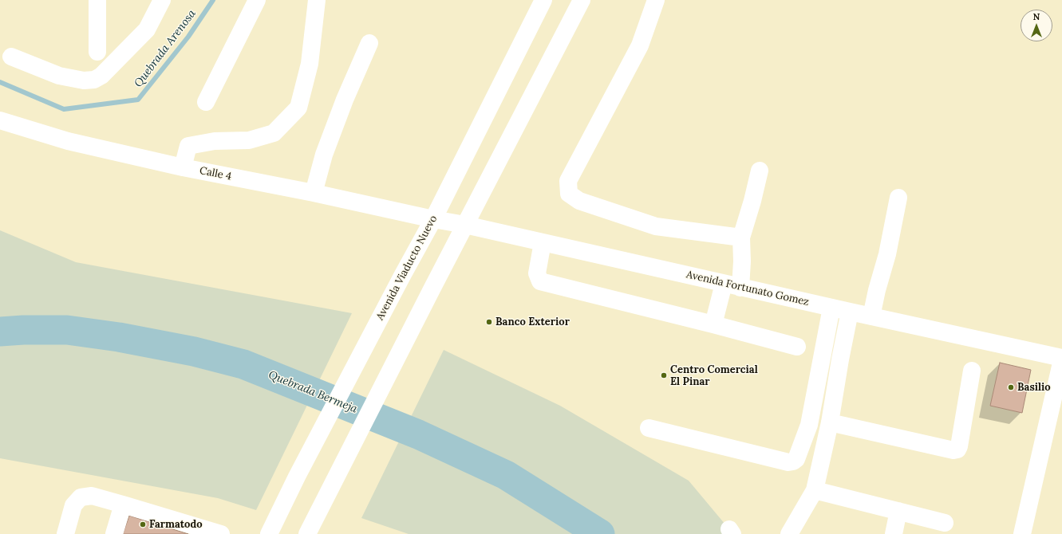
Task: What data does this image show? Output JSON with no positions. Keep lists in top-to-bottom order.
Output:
{
  "streets": {
    "street": ["Calle 4", "Avenida Viaducto Nuevo", "Avenida Fortunato Gomez"]
  },
  "crossings": [
    ["Calle 4", "Avenida Viaducto Nuevo"],
    ["Calle 4", "Avenida Fortunato Gomez"],
    ["Avenida Viaducto Nuevo", "Avenida Fortunato Gomez"]
  ],
  "water": ["Quebrada Arenosa", "Quebrada Bermeja"],
  "places": [
    "Banco Exterior",
    "Centro Comercial El Pinar",
    "Basilio",
    "Farmatodo"
  ],
  "north": "top"
}
